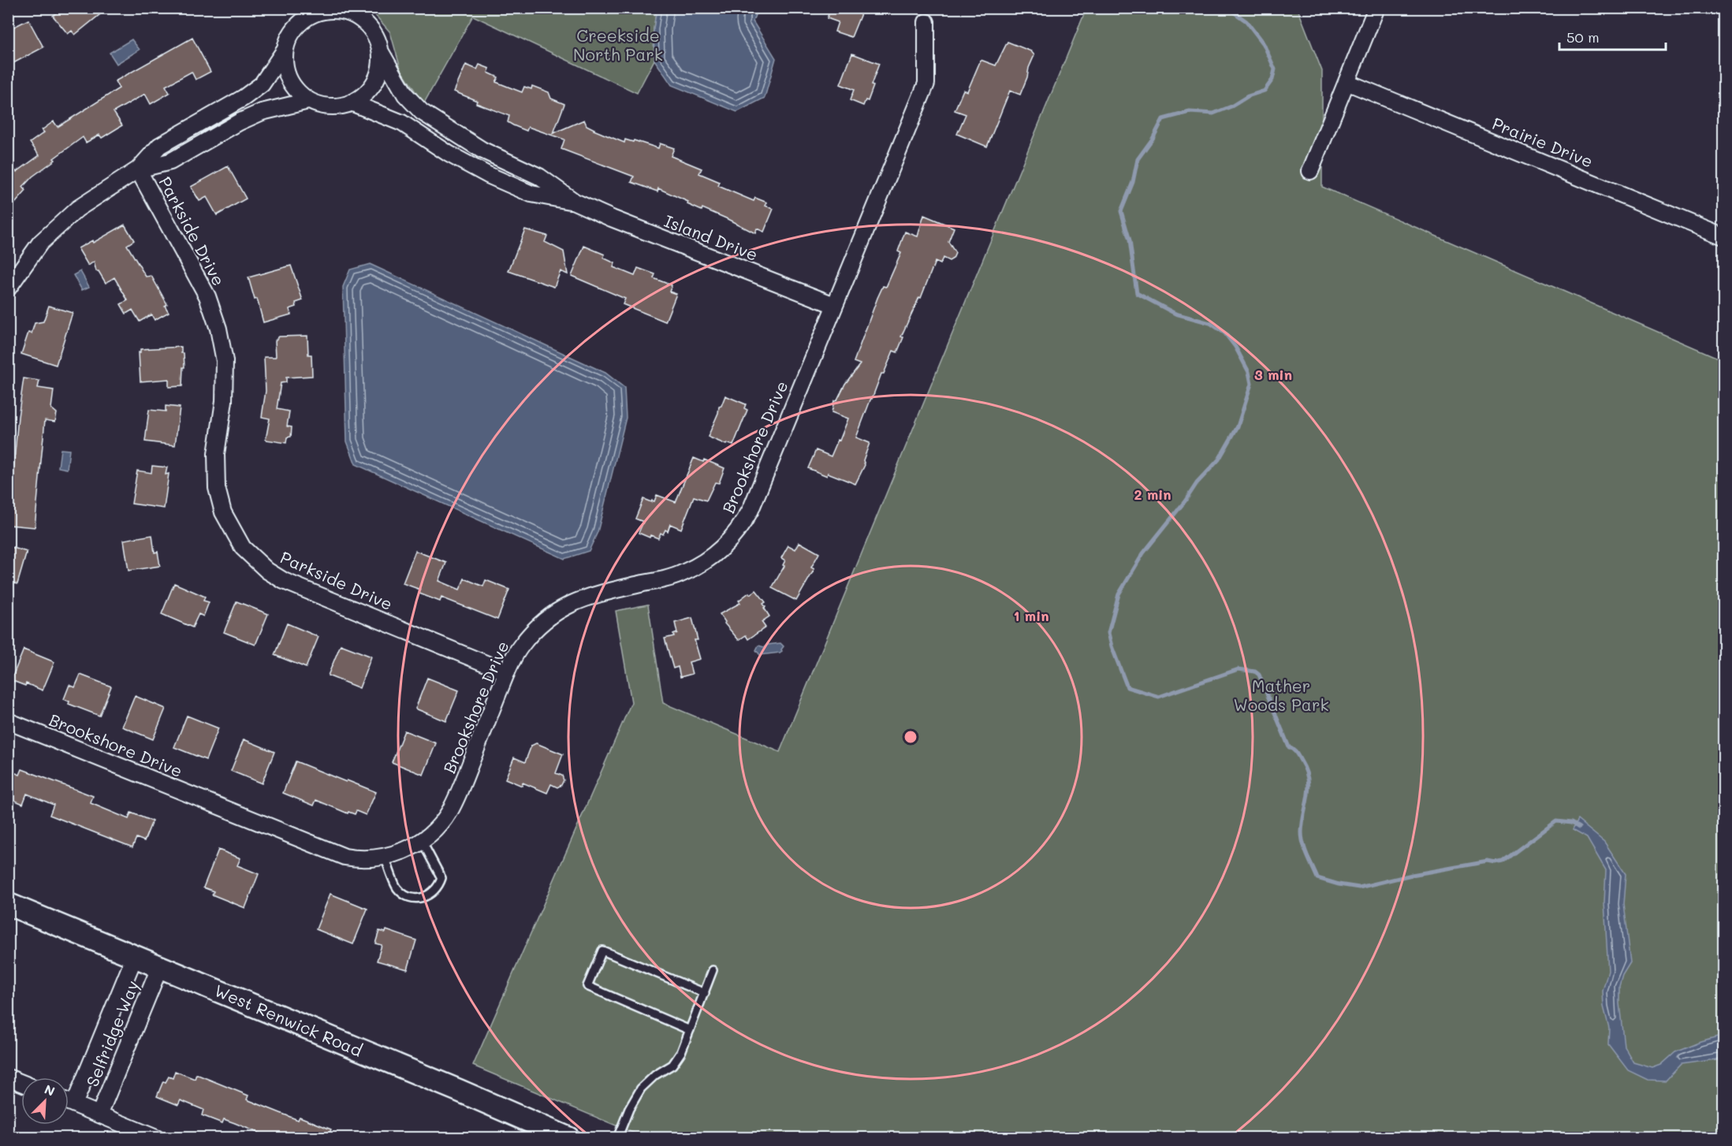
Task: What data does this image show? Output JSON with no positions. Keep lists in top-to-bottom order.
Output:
{
  "streets": {
    "street": [
      "Prairie Drive",
      "Parkside Drive",
      "Island Drive",
      "Brookshore Drive",
      "West Renwick Road",
      "Selfridge Way"
    ]
  },
  "crossings": [
    ["Parkside Drive", "Brookshore Drive"],
    ["Island Drive", "Brookshore Drive"],
    ["West Renwick Road", "Selfridge Way"]
  ],
  "parks": ["Creekside North Park", "Mather Woods Park"],
  "scale_bar": "50 m",
  "north": "top right",
  "rings": ["3 min", "2 min", "1 min"]
}
